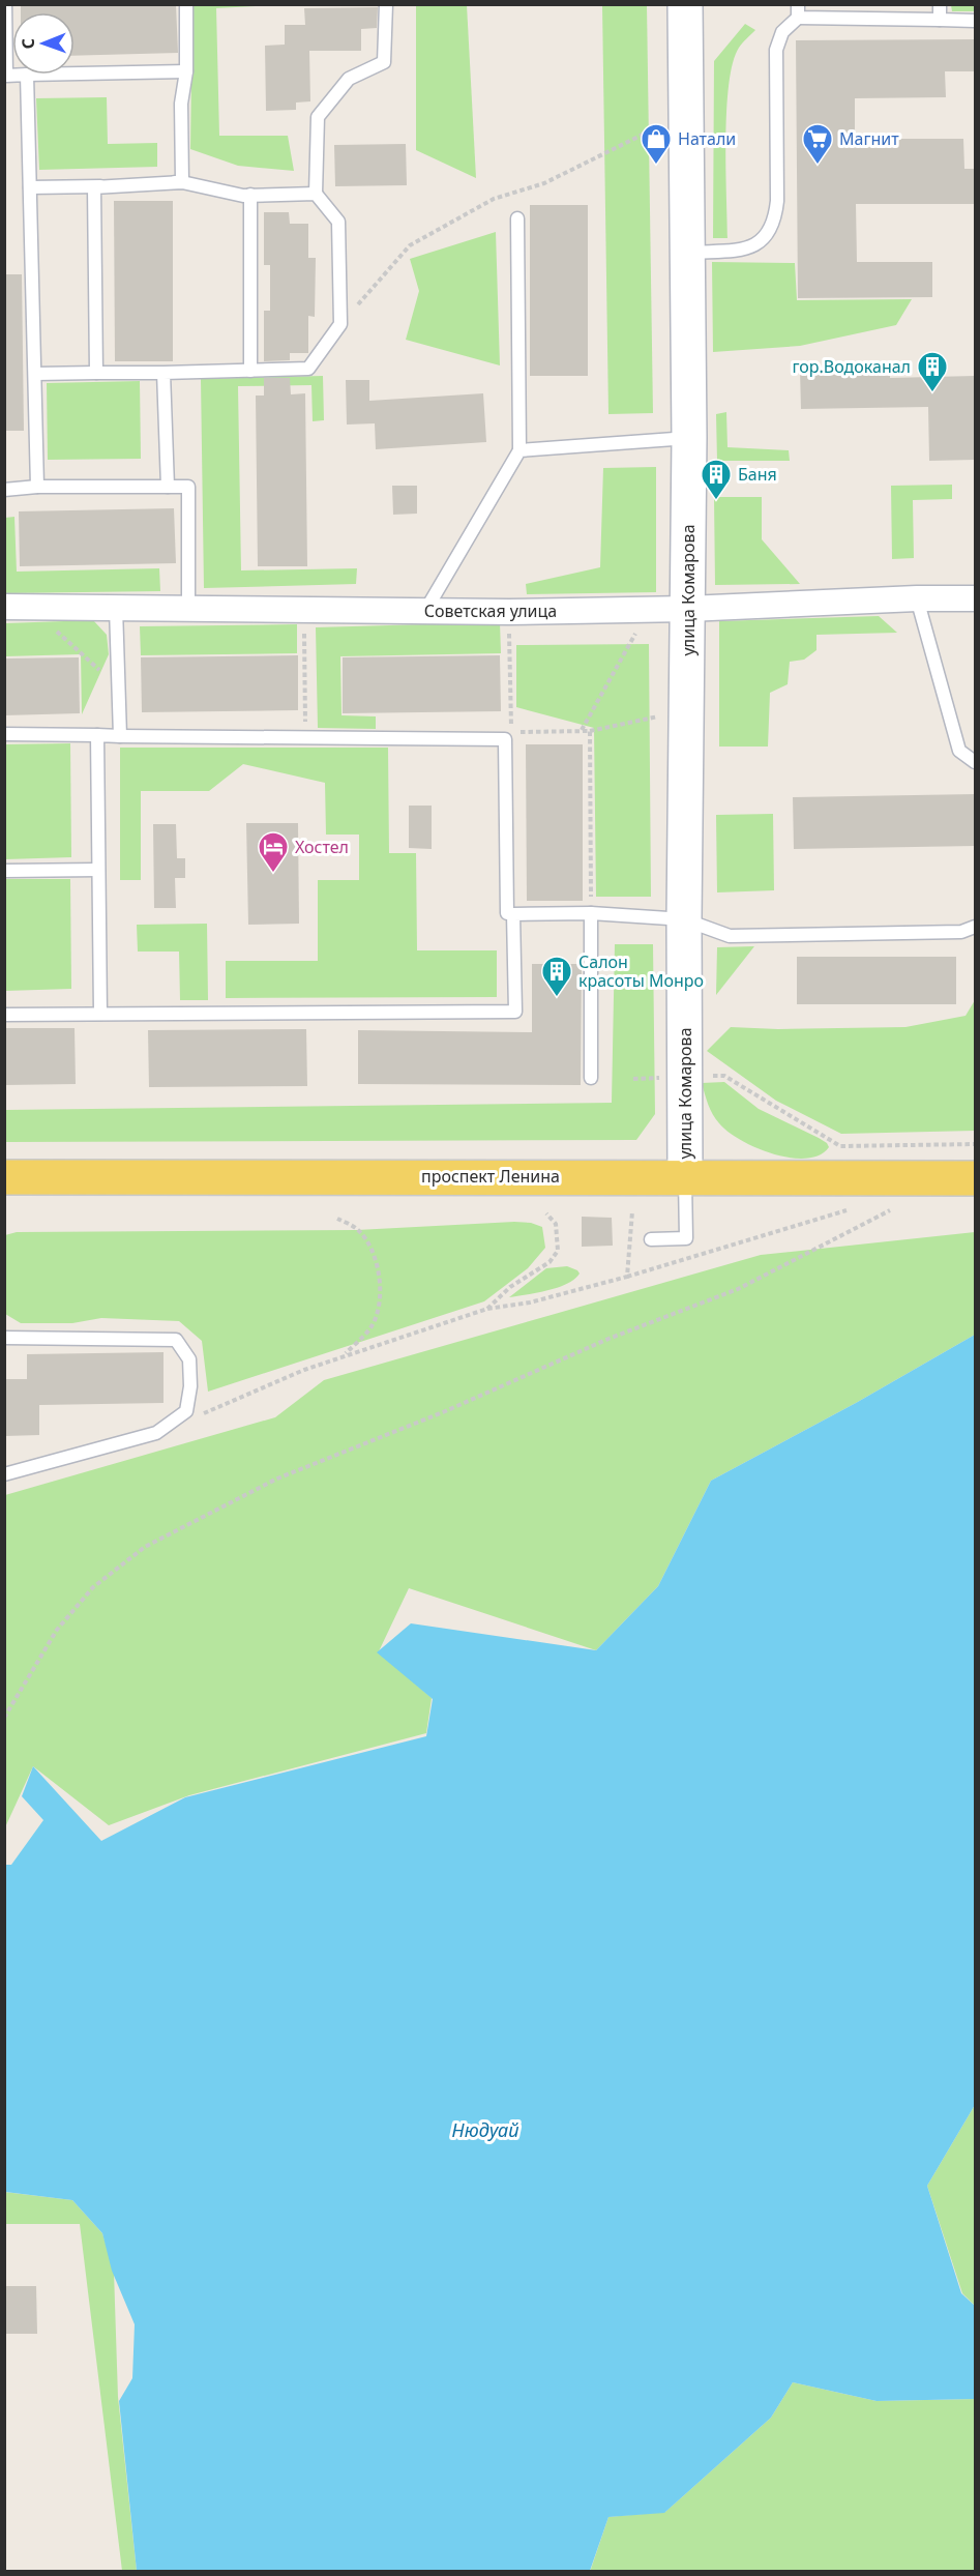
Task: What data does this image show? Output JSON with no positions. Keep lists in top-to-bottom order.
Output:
{
  "streets": {
    "main road": ["проспект Ленина"],
    "street": ["улица Комарова", "Советская улица"]
  },
  "crossings": [
    ["улица Комарова", "Советская улица"],
    ["улица Комарова", "проспект Ленина"]
  ],
  "water": ["Нюдуай"],
  "places": {
    "shop": ["Натали"],
    "supermarket": ["Магнит"],
    "building": ["гор.Водоканал", "Баня", "Салон красоты Монро"],
    "hotel": ["Хостел"]
  },
  "north": "left"
}
